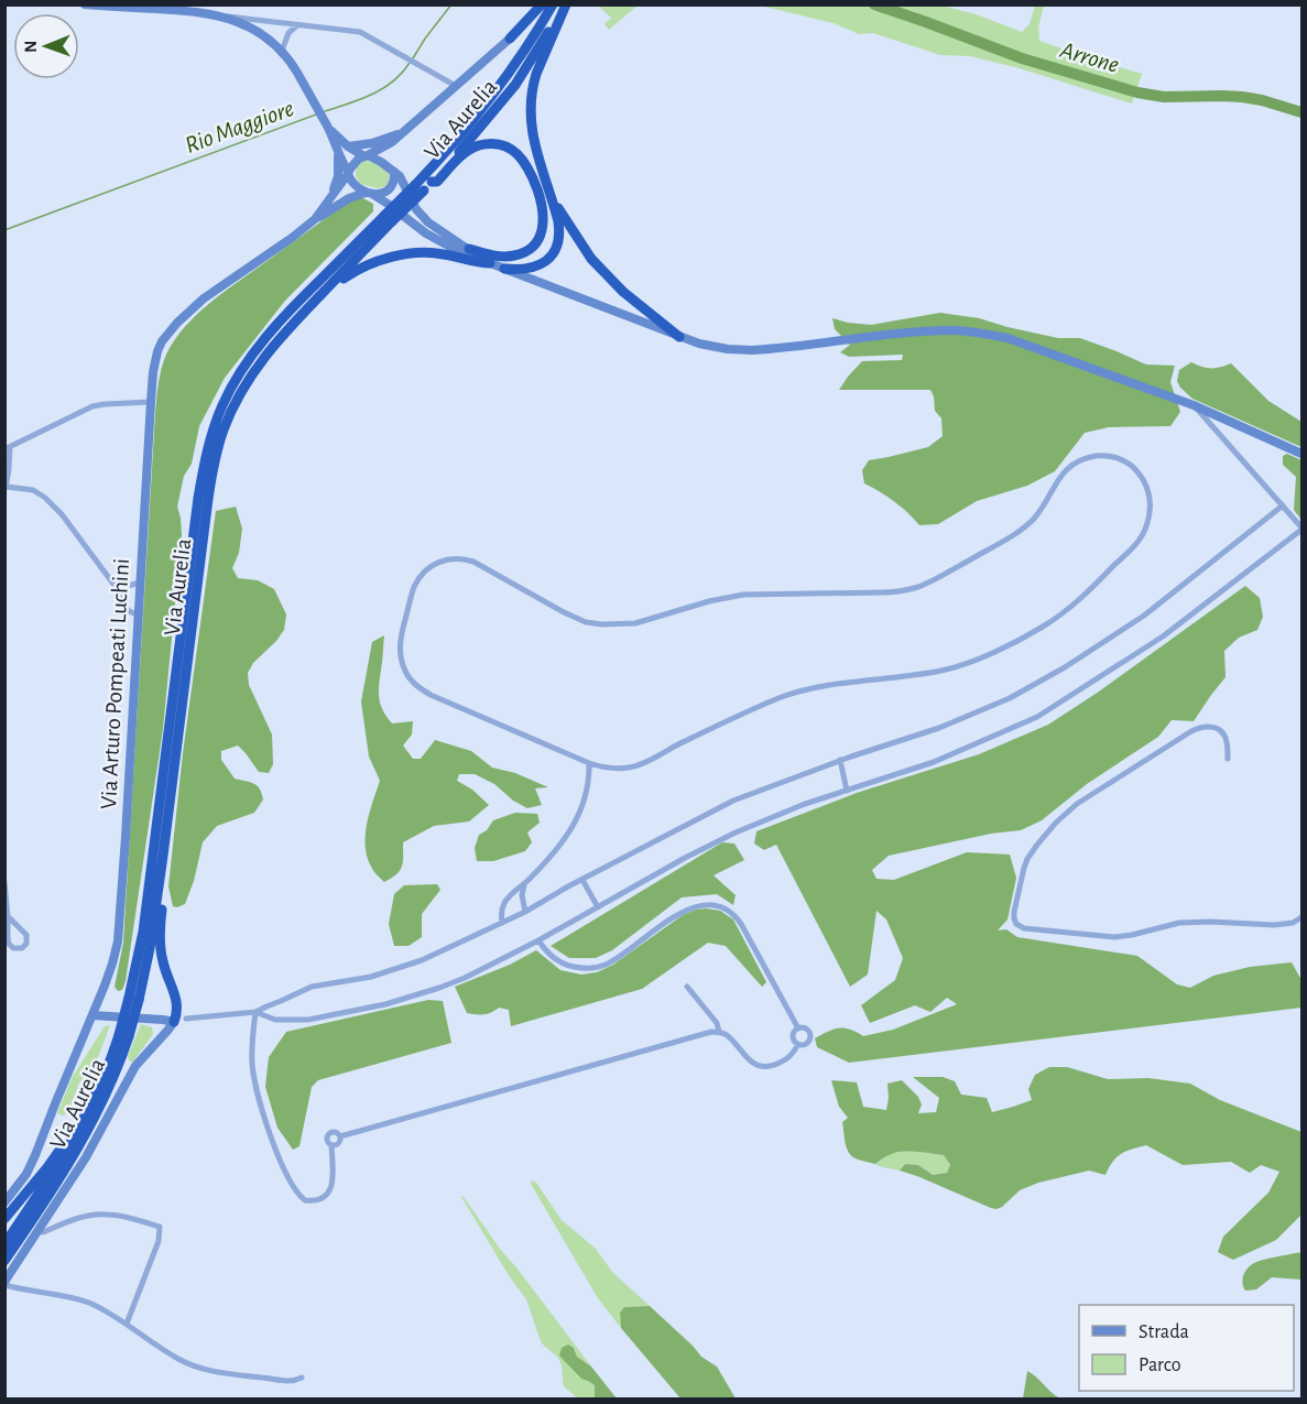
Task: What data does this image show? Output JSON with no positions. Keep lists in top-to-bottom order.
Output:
{
  "streets": {
    "highway": ["Via Aurelia"],
    "street": ["Via Arturo Pompeati Luchini"]
  },
  "water": ["Arrone", "Rio Maggiore"],
  "legend": ["Strada", "Parco"],
  "north": "left"
}
